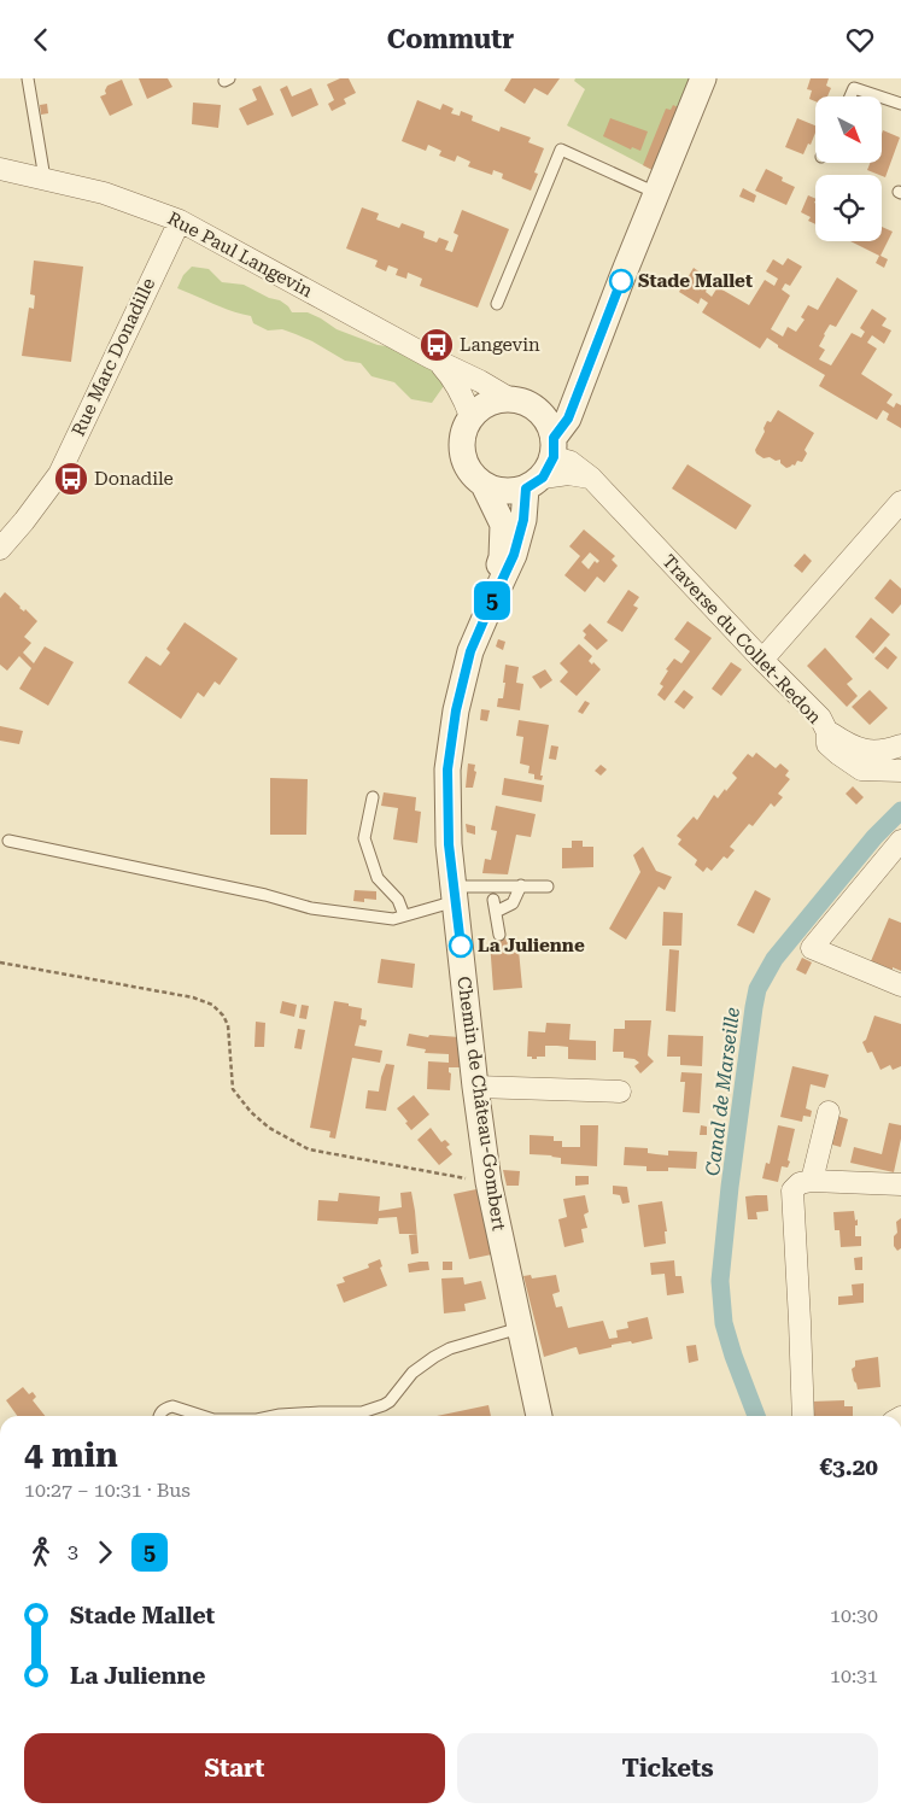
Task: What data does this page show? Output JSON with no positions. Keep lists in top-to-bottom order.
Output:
{
  "streets": {
    "street": [
      "Rue Paul Langevin",
      "Rue Marc Donadille",
      "Traverse du Collet-Redon",
      "Chemin de Château-Gombert"
    ]
  },
  "crossings": [
    ["Rue Paul Langevin", "Rue Marc Donadille"],
    ["Rue Paul Langevin", "Traverse du Collet-Redon"],
    ["Rue Paul Langevin", "Chemin de Château-Gombert"],
    ["Traverse du Collet-Redon", "Chemin de Château-Gombert"]
  ],
  "water": ["Canal de Marseille"],
  "places": {
    "other": ["Stade Mallet", "La Julienne"],
    "bus stop": ["Langevin", "Donadile"]
  },
  "lines": ["bus line 5"],
  "north": "bottom right",
  "page": {
    "header": "Commutr",
    "on_map": "5",
    "heading": ["4 min", "10:27 – 10:31 · Bus", "€3.20"],
    "legs": ["3", "5"],
    "list": [
      {
        "name": "Stade Mallet",
        "value": "10:30"
      },
      {
        "name": "La Julienne",
        "value": "10:31"
      }
    ],
    "buttons": ["Start", "Tickets"]
  }
}
